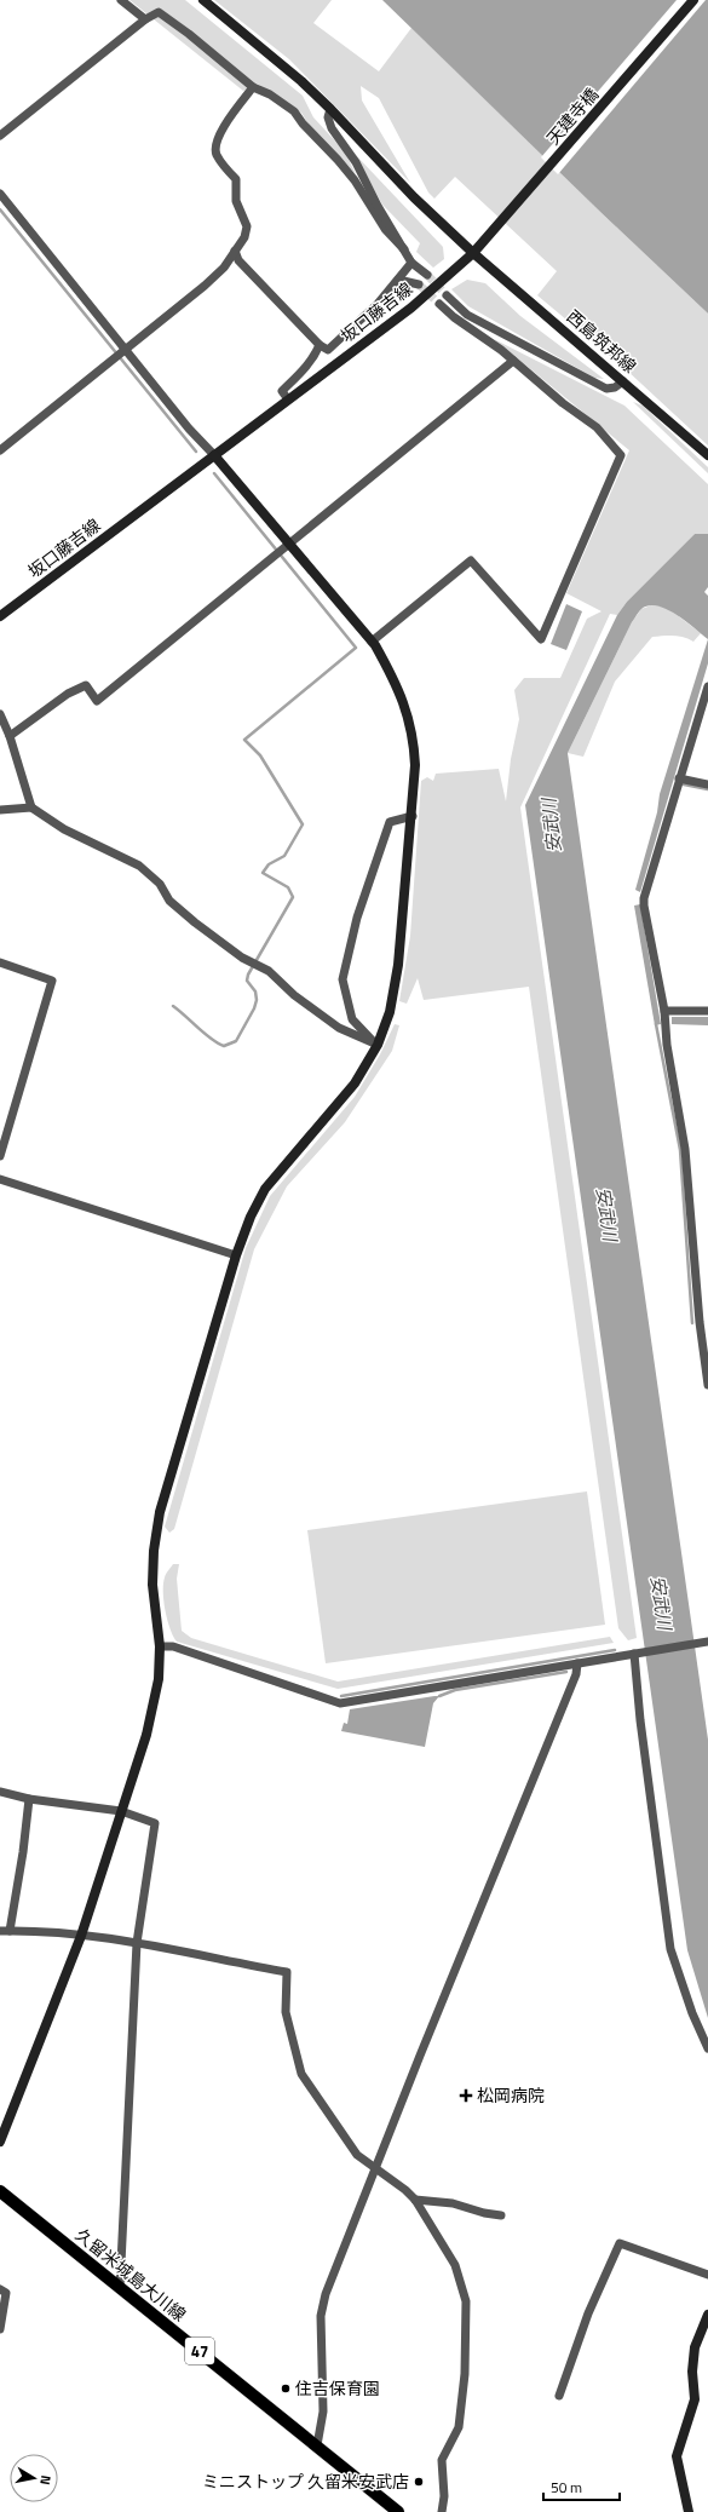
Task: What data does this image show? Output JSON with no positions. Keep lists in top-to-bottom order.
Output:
{
  "streets": {
    "main road": ["久留米城島大川線", "47"],
    "street": ["天建寺橋", "坂口藤吉線", "西島筑邦線"]
  },
  "crossings": [
    ["天建寺橋", "坂口藤吉線"],
    ["天建寺橋", "西島筑邦線"],
    ["坂口藤吉線", "西島筑邦線"]
  ],
  "water": ["安武川"],
  "places": {
    "health": ["松岡病院"],
    "other": ["住吉保育園", "ミニストップ 久留米安武店"]
  },
  "scale_bar": "50 m",
  "north": "right"
}
